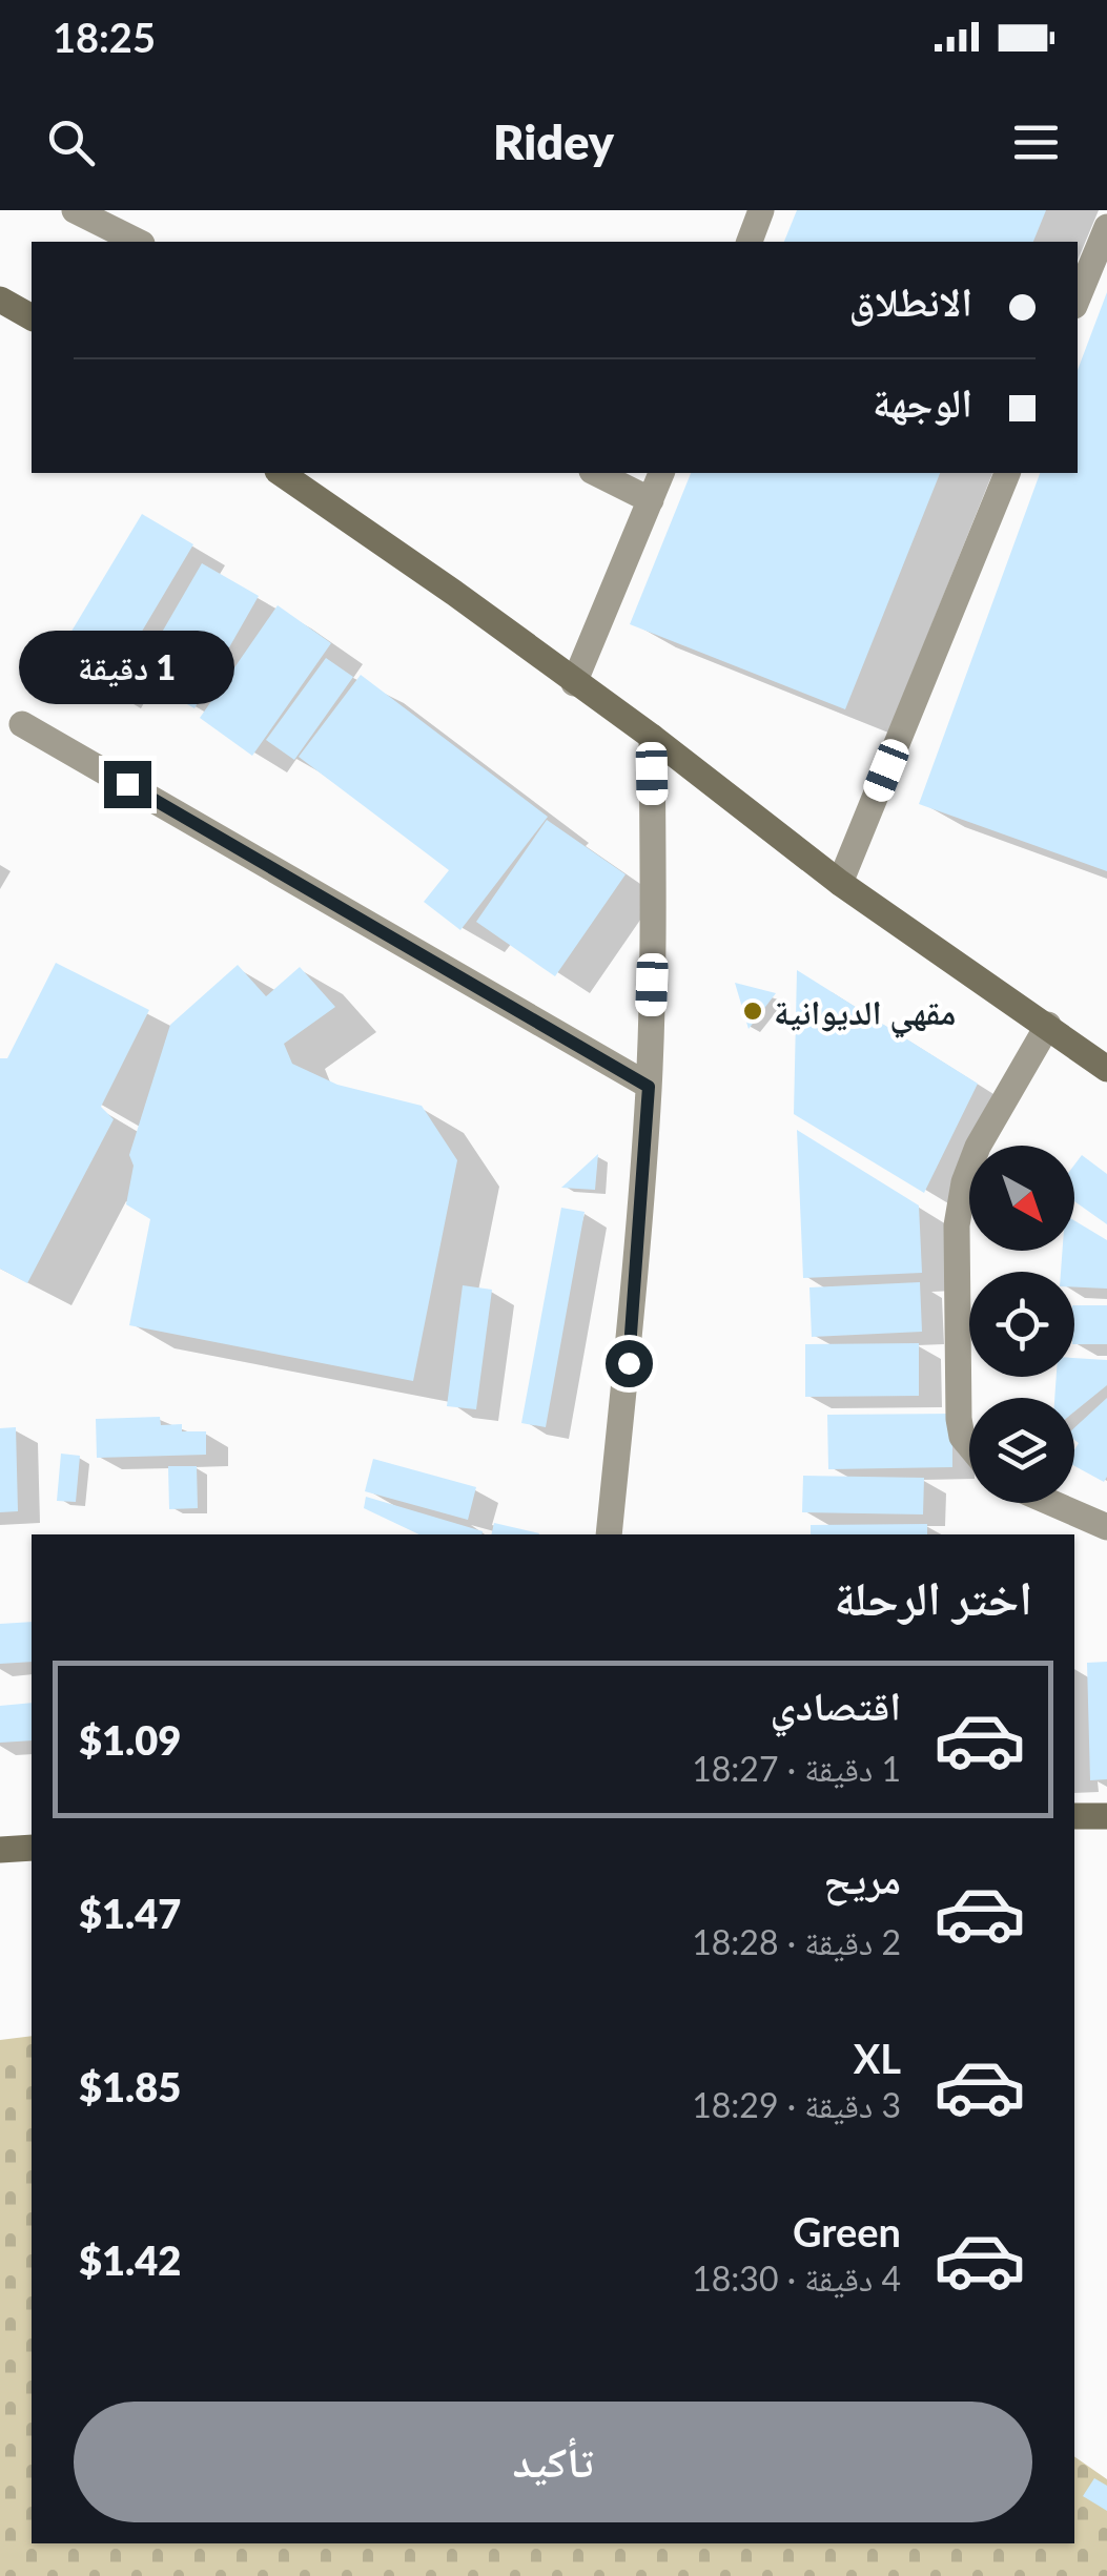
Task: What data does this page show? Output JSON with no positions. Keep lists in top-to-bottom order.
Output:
{
  "places": ["مقهي الديوانية"],
  "north": "bottom right",
  "page": {
    "status": "18:25",
    "header": "Ridey",
    "banner": ["الانطلاق", "الوجهة"],
    "bubble": "1 دقيقة",
    "heading": "اختر الرحلة",
    "list": [
      {
        "name": "اقتصادي",
        "note": "1 دقيقة · 18:27",
        "value": "$1.09"
      },
      {
        "name": "مريح",
        "note": "2 دقيقة · 18:28",
        "value": "$1.47"
      },
      {
        "name": "XL",
        "note": "3 دقيقة · 18:29",
        "value": "$1.85"
      },
      {
        "name": "Green",
        "note": "4 دقيقة · 18:30",
        "value": "$1.42"
      }
    ],
    "buttons": "تأكيد"
  }
}
